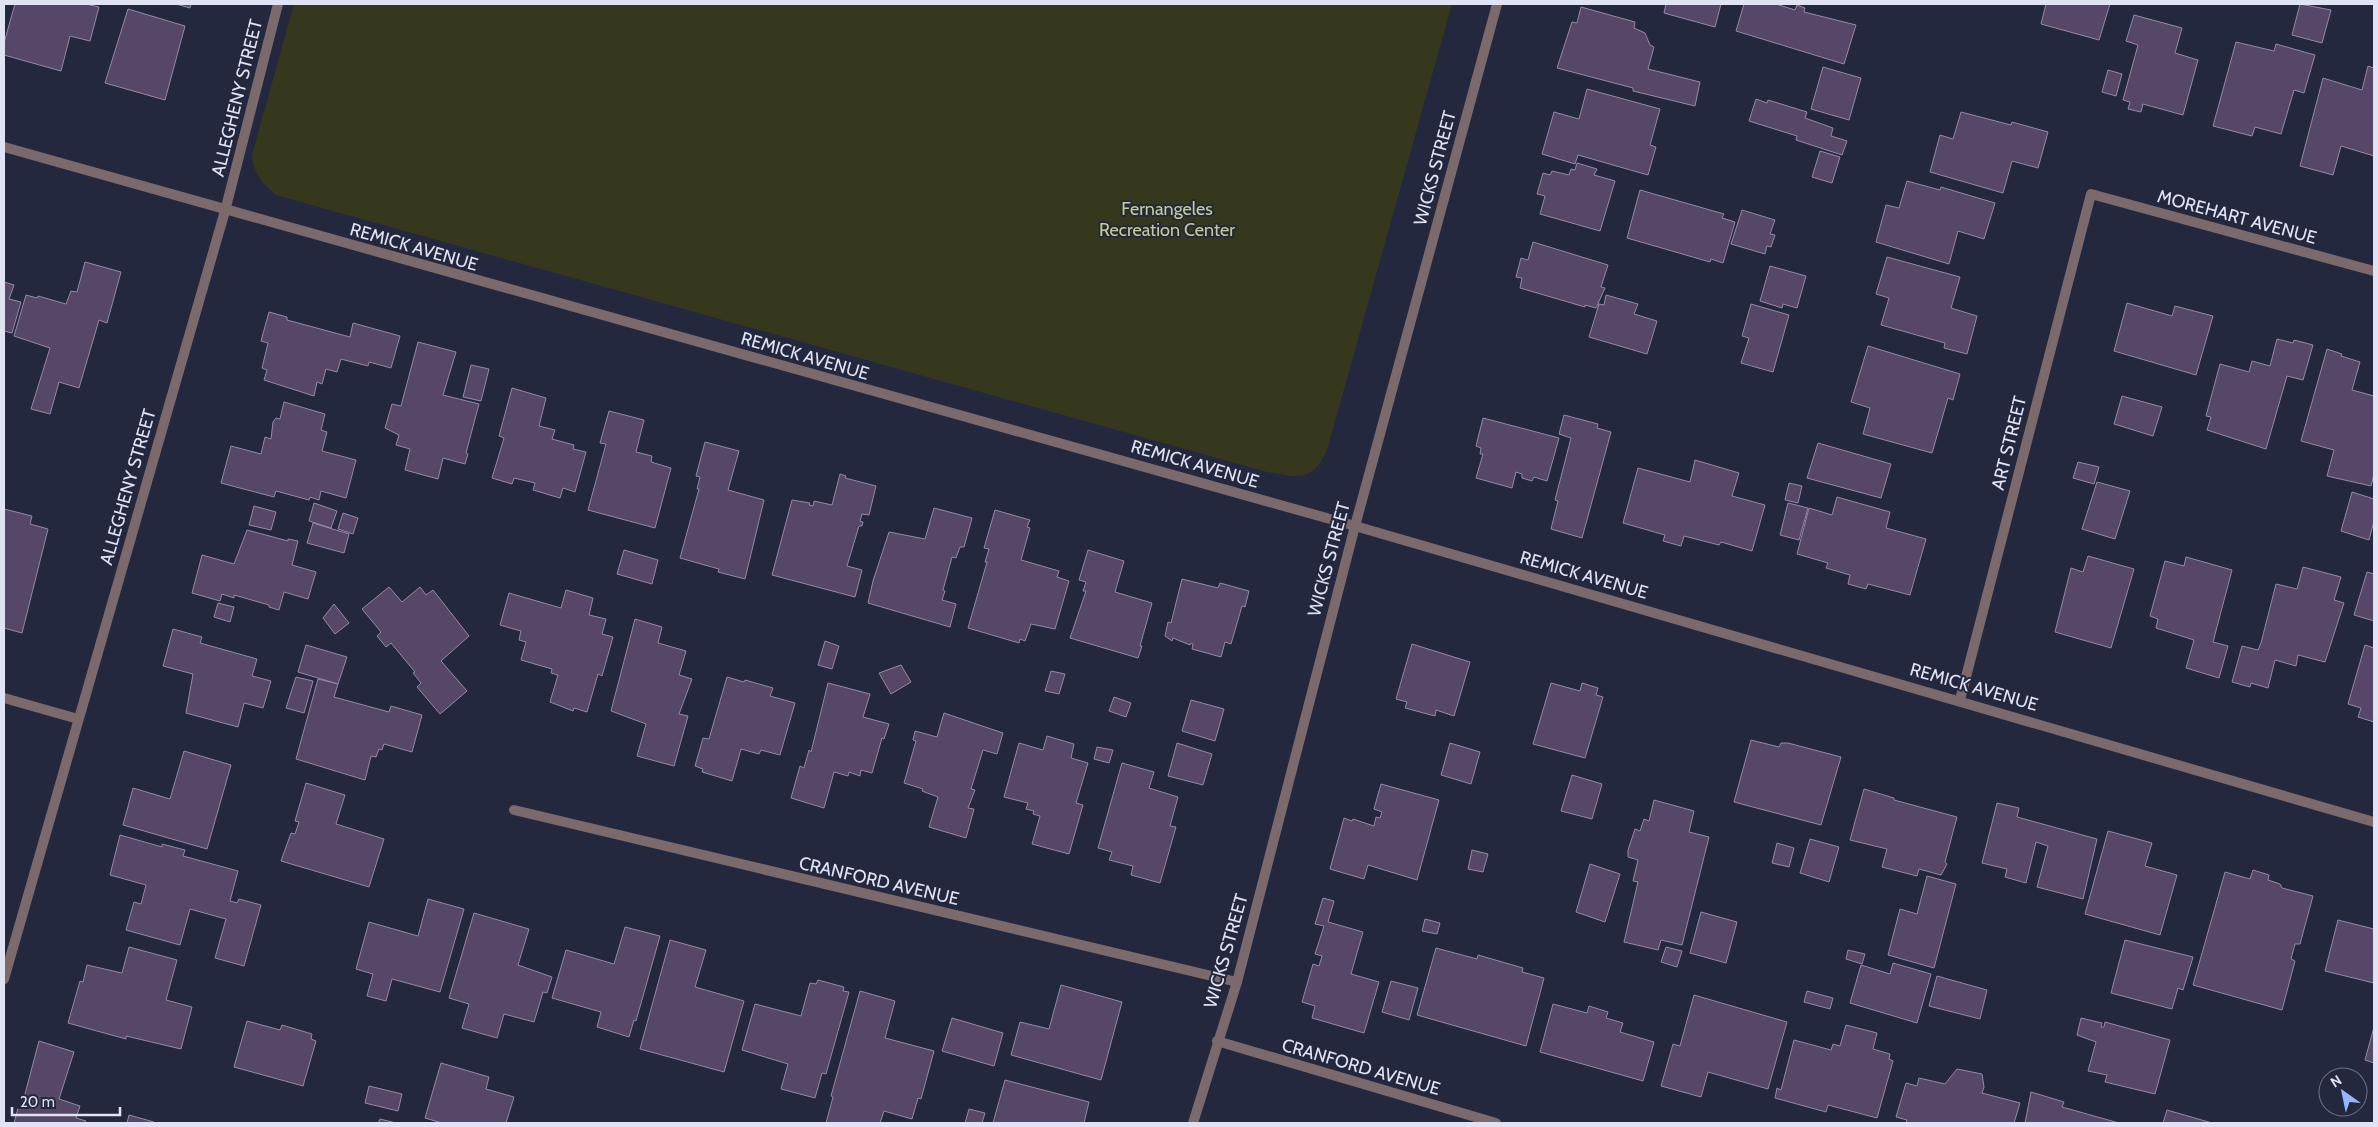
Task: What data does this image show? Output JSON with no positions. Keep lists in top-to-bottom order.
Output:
{
  "streets": {
    "street": [
      "ALLEGHENY STREET",
      "WICKS STREET",
      "MOREHART AVENUE",
      "REMICK AVENUE",
      "ART STREET",
      "CRANFORD AVENUE"
    ]
  },
  "crossings": [
    ["ALLEGHENY STREET", "REMICK AVENUE"],
    ["WICKS STREET", "REMICK AVENUE"],
    ["WICKS STREET", "CRANFORD AVENUE"],
    ["MOREHART AVENUE", "ART STREET"],
    ["REMICK AVENUE", "ART STREET"]
  ],
  "parks": ["Fernangeles Recreation Center"],
  "scale_bar": "20 m",
  "north": "top left"
}
